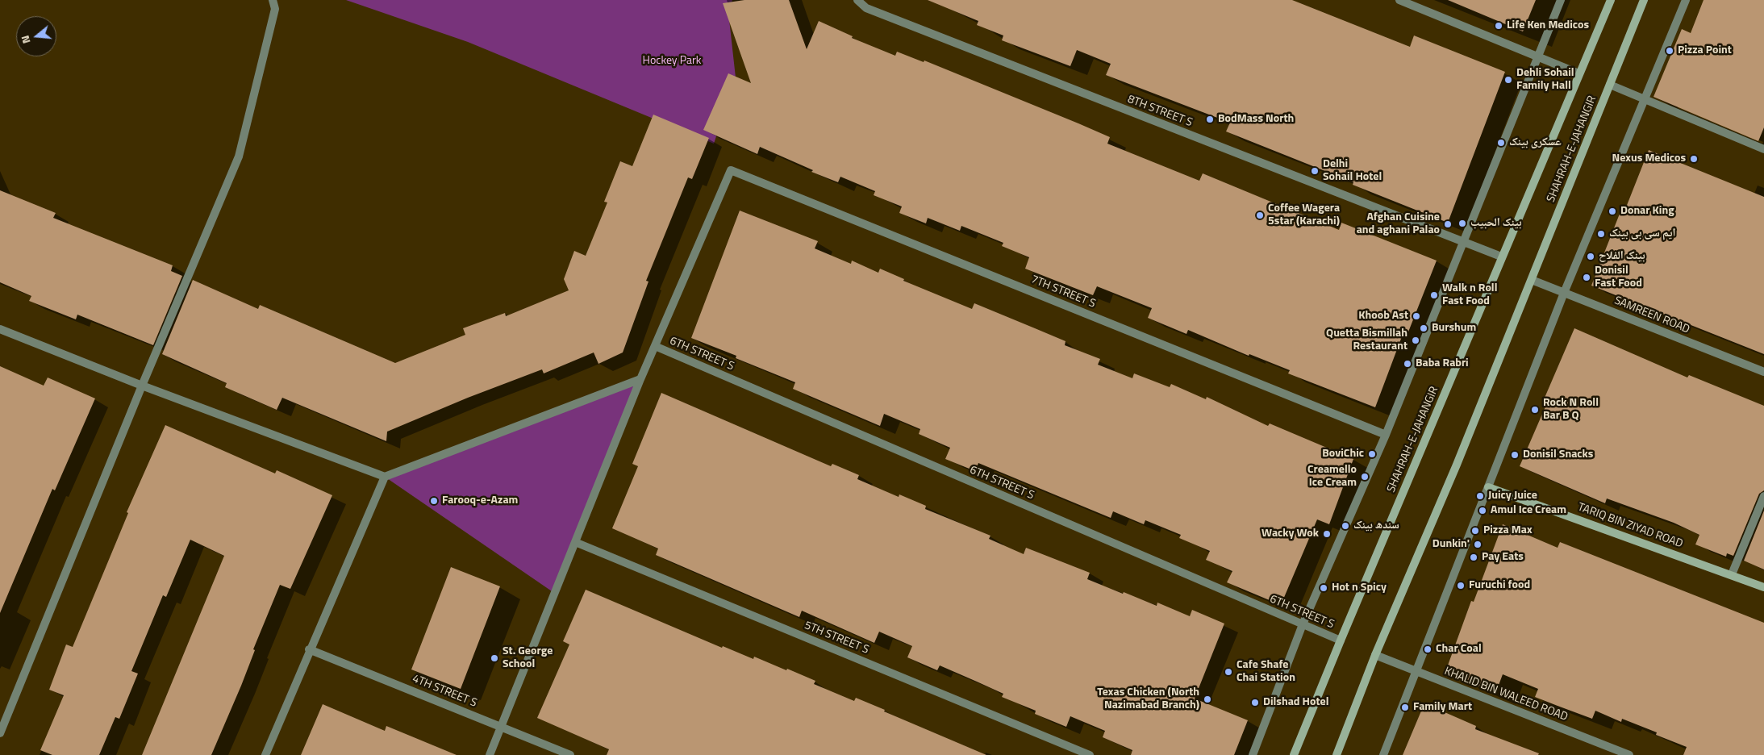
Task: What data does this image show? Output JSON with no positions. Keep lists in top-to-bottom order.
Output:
{
  "streets": {
    "main road": ["SHAHRAH-E-JAHANGIR", "TARIQ BIN ZIYAD ROAD"],
    "street": [
      "8TH STREET S",
      "7TH STREET S",
      "SAMREEN ROAD",
      "6TH STREET S",
      "5TH STREET S",
      "4TH STREET S",
      "KHALID BIN WALEED ROAD"
    ]
  },
  "crossings": [
    ["8TH STREET S", "SHAHRAH-E-JAHANGIR"],
    ["SHAHRAH-E-JAHANGIR", "SAMREEN ROAD"],
    ["SHAHRAH-E-JAHANGIR", "6TH STREET S"],
    ["SHAHRAH-E-JAHANGIR", "KHALID BIN WALEED ROAD"],
    ["7TH STREET S", "6TH STREET S"]
  ],
  "parks": ["Hockey Park"],
  "places": [
    "Life Ken Medicos",
    "Pizza Point",
    "Dehli Sohail Family Hall",
    "BodMass North",
    "عسکری بینک",
    "Nexus Medicos",
    "Delhi Sohail Hotel",
    "Donar King",
    "Coffee Wagera 5star (Karachi)",
    "بينک الحبيب",
    "Afghan Cuisine and aghani Palao",
    "ایم سی بی بینک",
    "بینک الفلاح",
    "Donisil Fast Food",
    "Walk n Roll Fast Food",
    "Khoob Ast",
    "Burshum",
    "Quetta Bismillah Restaurant",
    "Baba Rabri",
    "Rock N Roll Bar B Q",
    "BoviChic",
    "Donisil Snacks",
    "Creamello Ice Cream",
    "Juicy Juice",
    "Farooq-e-Azam",
    "Amul Ice Cream",
    "سندھ بینک",
    "Pizza Max",
    "Wacky Wok",
    "Dunkin'",
    "Pay Eats",
    "Furuchi food",
    "Hot n Spicy",
    "Char Coal",
    "St. George School",
    "Cafe Shafe Chai Station",
    "Texas Chicken (North Nazimabad Branch)",
    "Dilshad Hotel",
    "Family Mart"
  ],
  "north": "left"
}
